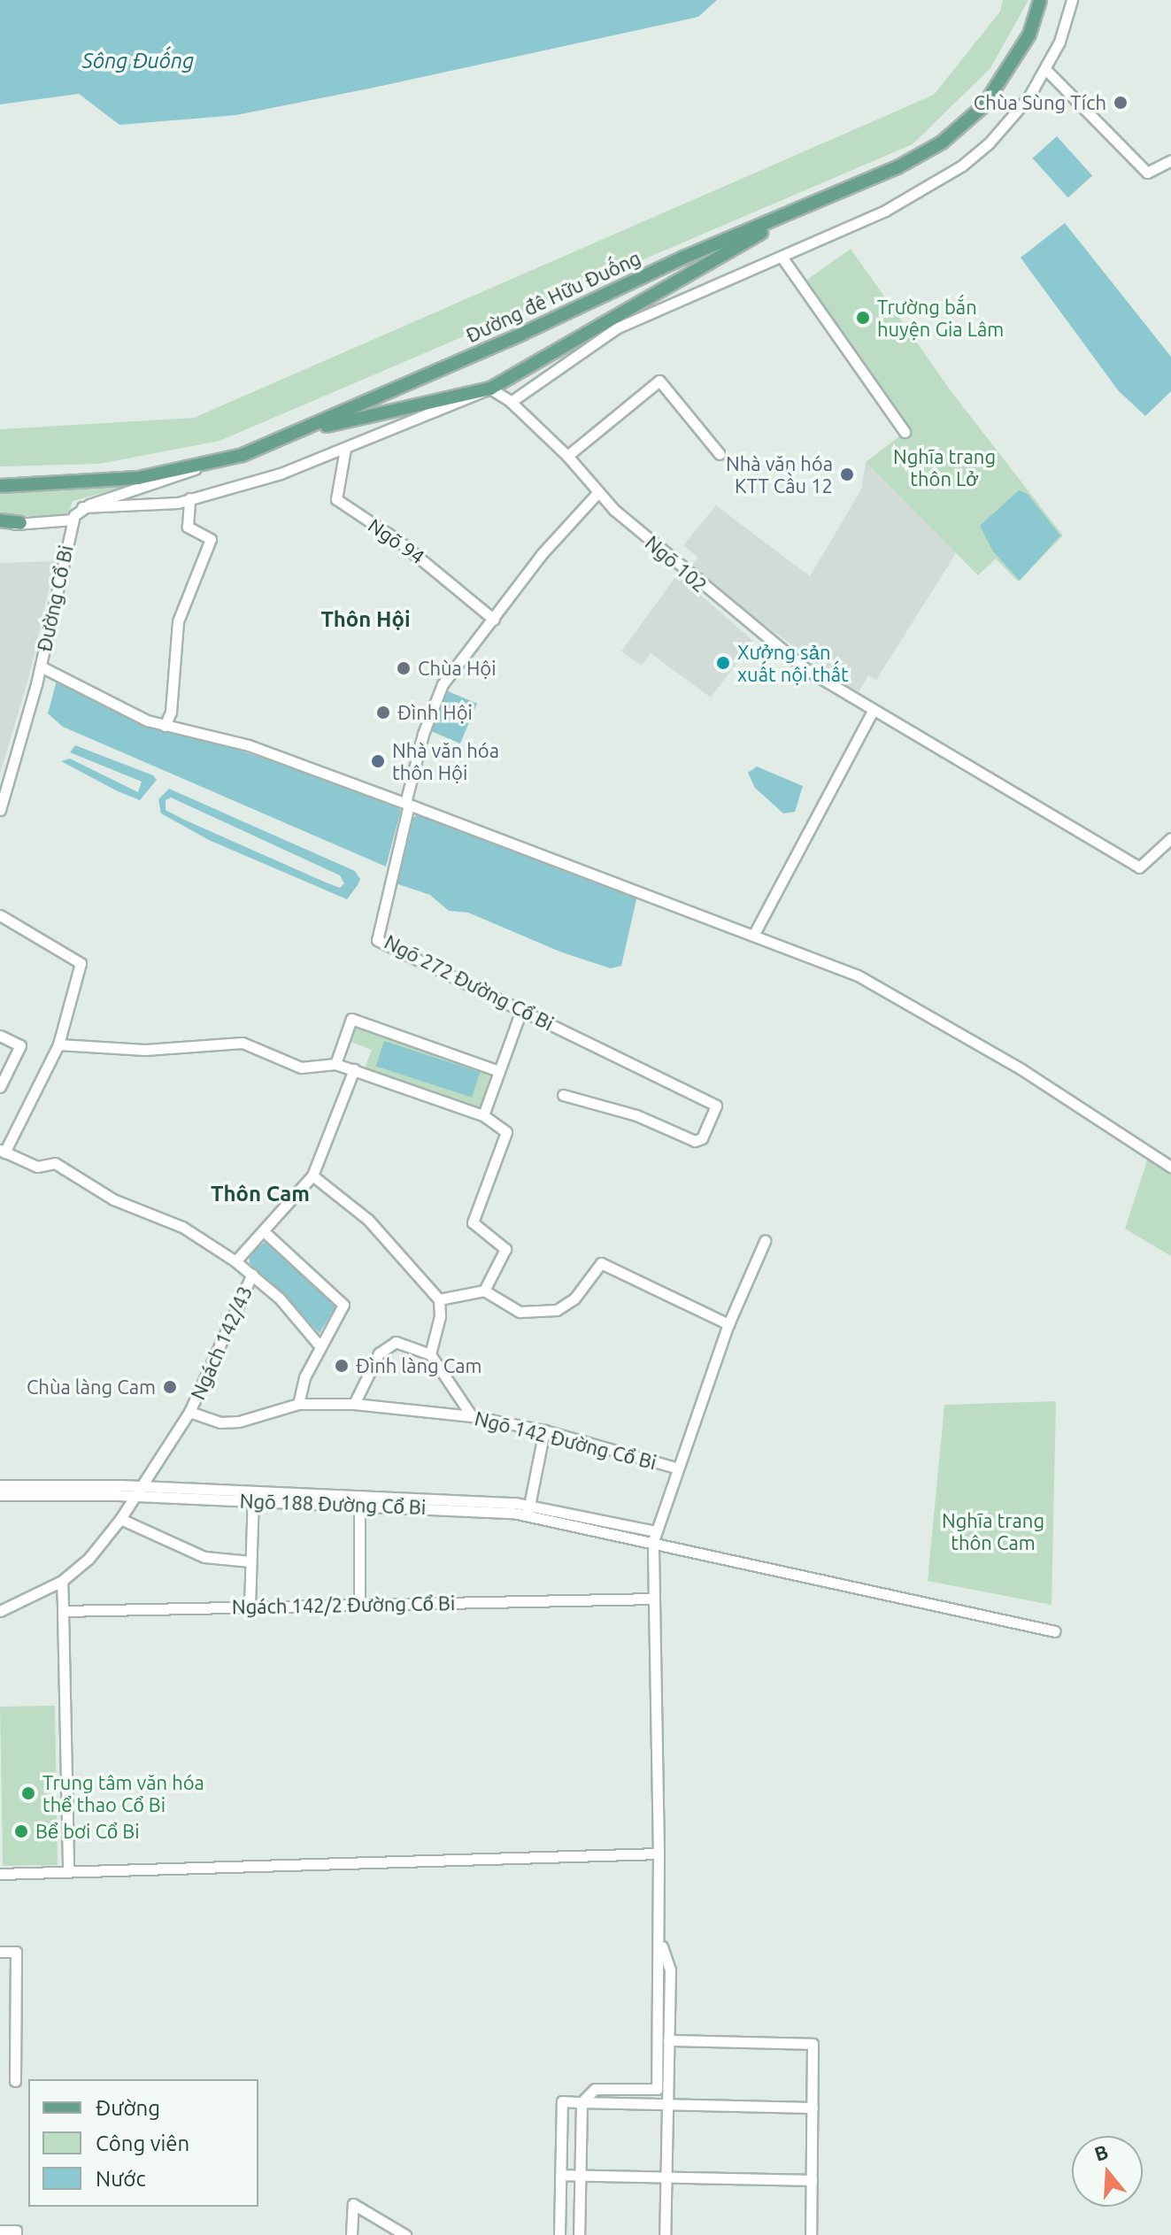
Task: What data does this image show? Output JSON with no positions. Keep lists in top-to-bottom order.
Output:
{
  "streets": {
    "main road": ["Đường đê Hữu Đuống"],
    "street": [
      "Ngõ 94",
      "Ngõ 102",
      "Đường Cổ Bi",
      "Ngõ 272 Đường Cổ Bi",
      "Ngách 142/43",
      "Ngõ 142 Đường Cổ Bi",
      "Ngõ 188 Đường Cổ Bi",
      "Ngách 142/2 Đường Cổ Bi"
    ]
  },
  "crossings": [
    ["Ngách 142/43", "Ngõ 142 Đường Cổ Bi"]
  ],
  "districts": ["Thôn Hội", "Thôn Cam"],
  "water": ["Sông Đuống"],
  "parks": ["Nghĩa trang thôn Lở", "Nghĩa trang thôn Cam"],
  "places": [
    "Chùa Sùng Tích",
    "Trường bắn huyện Gia Lâm",
    "Nhà văn hóa KTT Cầu 12",
    "Xưởng sản xuất nội thất",
    "Chùa Hội",
    "Đình Hội",
    "Nhà văn hóa thôn Hội",
    "Đình làng Cam",
    "Chùa làng Cam",
    "Trung tâm văn hóa thể thao Cổ Bi",
    "Bể bơi Cổ Bi"
  ],
  "legend": ["Đường", "Công viên", "Nước"],
  "north": "top"
}
